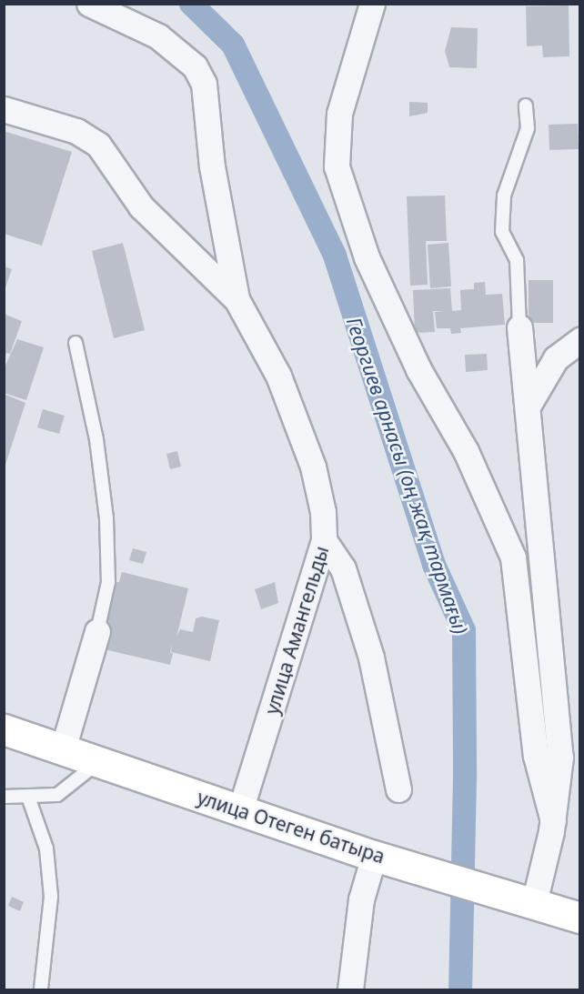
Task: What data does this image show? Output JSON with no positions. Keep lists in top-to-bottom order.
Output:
{
  "streets": {
    "main road": ["улица Отеген батыра"],
    "street": ["улица Амангельды"]
  },
  "crossings": [
    ["улица Амангельды", "улица Отеген батыра"]
  ],
  "water": ["Георгиев арнасы (оң жақ тармағы)"]
}
